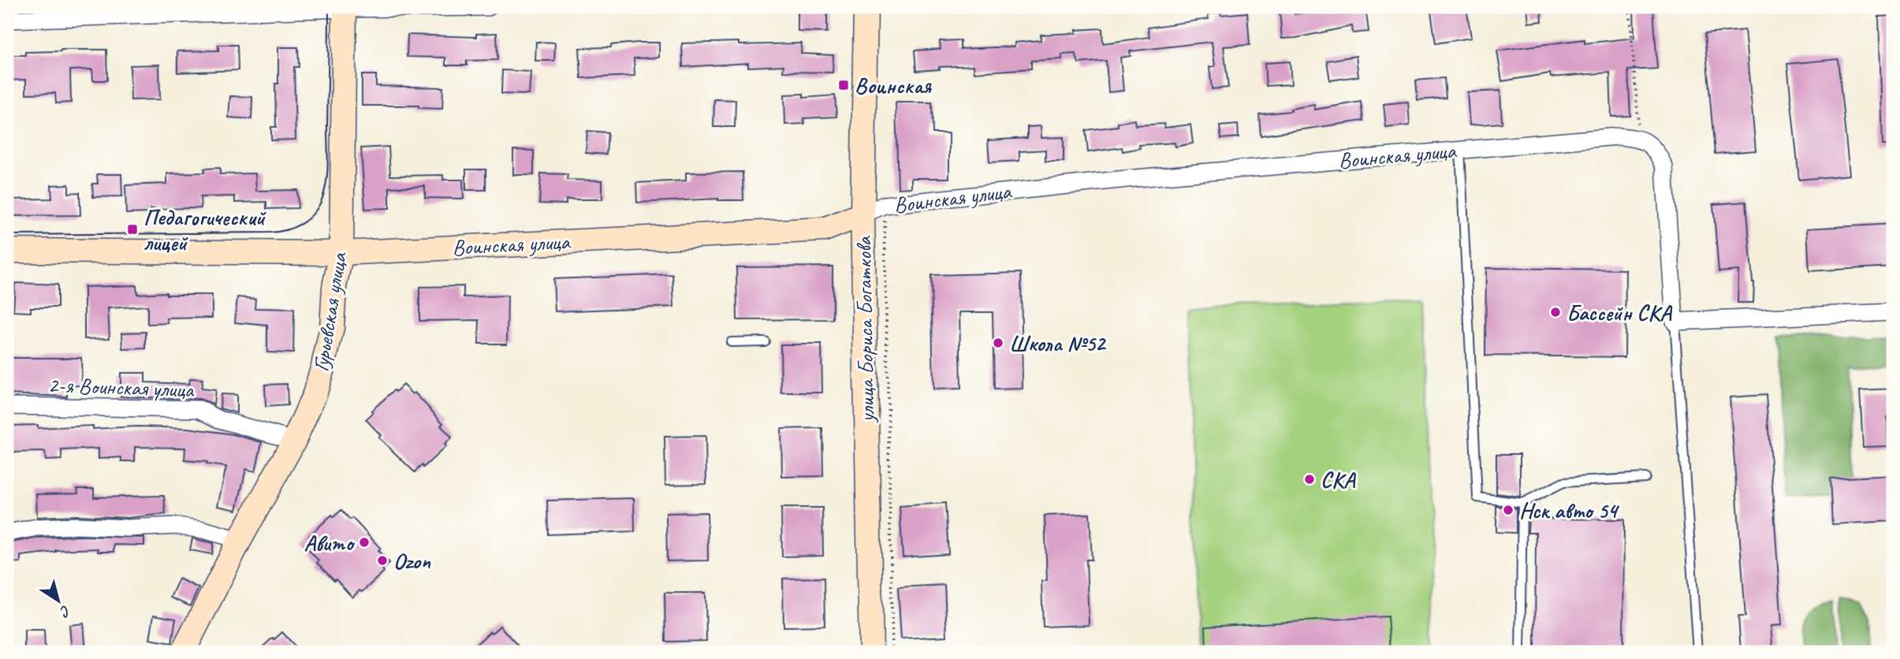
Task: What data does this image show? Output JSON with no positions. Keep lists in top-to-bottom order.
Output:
{
  "streets": {
    "street": [
      "Воинская улица",
      "Гурьевская улица",
      "улица Бориса Богаткова",
      "2-я Воинская улица"
    ]
  },
  "crossings": [
    ["Воинская улица", "Гурьевская улица"],
    ["Воинская улица", "улица Бориса Богаткова"],
    ["Гурьевская улица", "2-я Воинская улица"]
  ],
  "places": {
    "transit": ["Воинская", "Педагогический лицей"],
    "other": [
      "Бассейн СКА",
      "Школа №52",
      "СКА",
      "Нск авто 54",
      "Авито",
      "Ozon"
    ]
  },
  "north": "bottom right"
}
